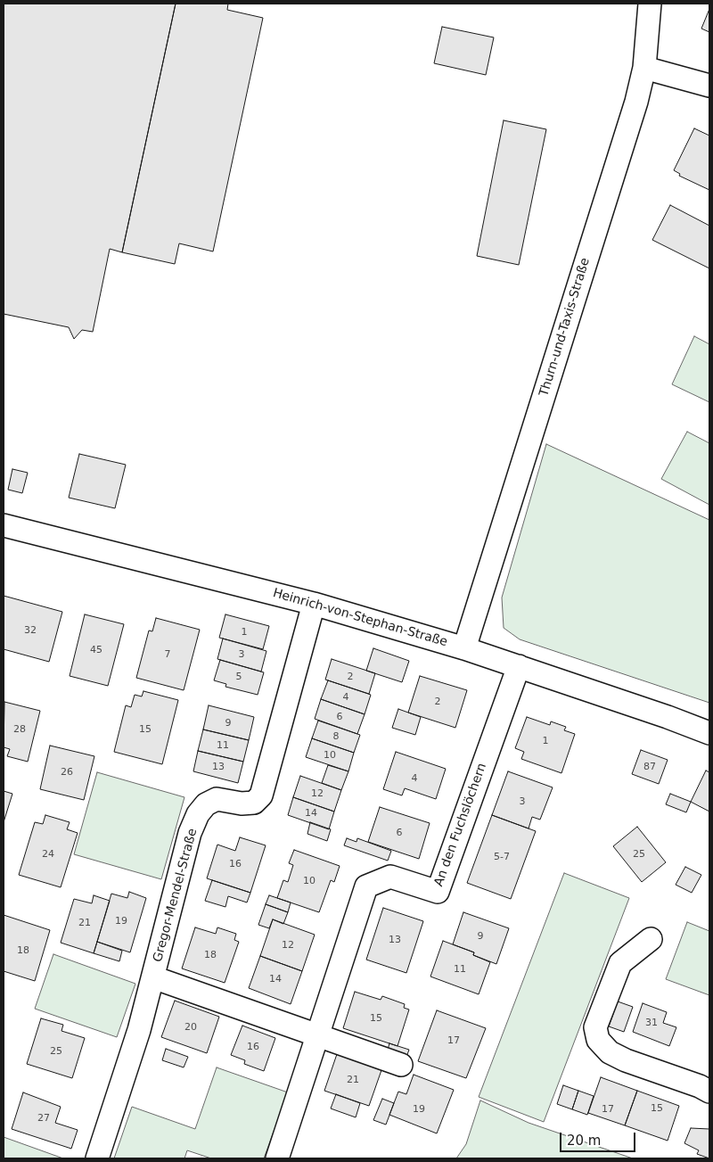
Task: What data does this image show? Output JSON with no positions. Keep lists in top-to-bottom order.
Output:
{
  "streets": {
    "street": [
      "Thurn-und-Taxis-Straße",
      "Heinrich-von-Stephan-Straße",
      "An den Fuchslöchern",
      "Gregor-Mendel-Straße"
    ]
  },
  "crossings": [
    ["Thurn-und-Taxis-Straße", "Heinrich-von-Stephan-Straße"],
    ["Heinrich-von-Stephan-Straße", "An den Fuchslöchern"],
    ["Heinrich-von-Stephan-Straße", "Gregor-Mendel-Straße"]
  ],
  "house_numbers": [
    "32",
    "1",
    "45",
    "7",
    "3",
    "5",
    "2",
    "4",
    "2",
    "6",
    "9",
    "28",
    "15",
    "8",
    "1",
    "11",
    "10",
    "13",
    "87",
    "26",
    "4",
    "12",
    "3",
    "14",
    "6",
    "24",
    "25",
    "5-7",
    "16",
    "10",
    "19",
    "21",
    "9",
    "13",
    "12",
    "18",
    "18",
    "11",
    "14",
    "15",
    "31",
    "20",
    "17",
    "16",
    "25",
    "21",
    "15",
    "19",
    "17",
    "27"
  ],
  "scale_bar": "20 m"
}
